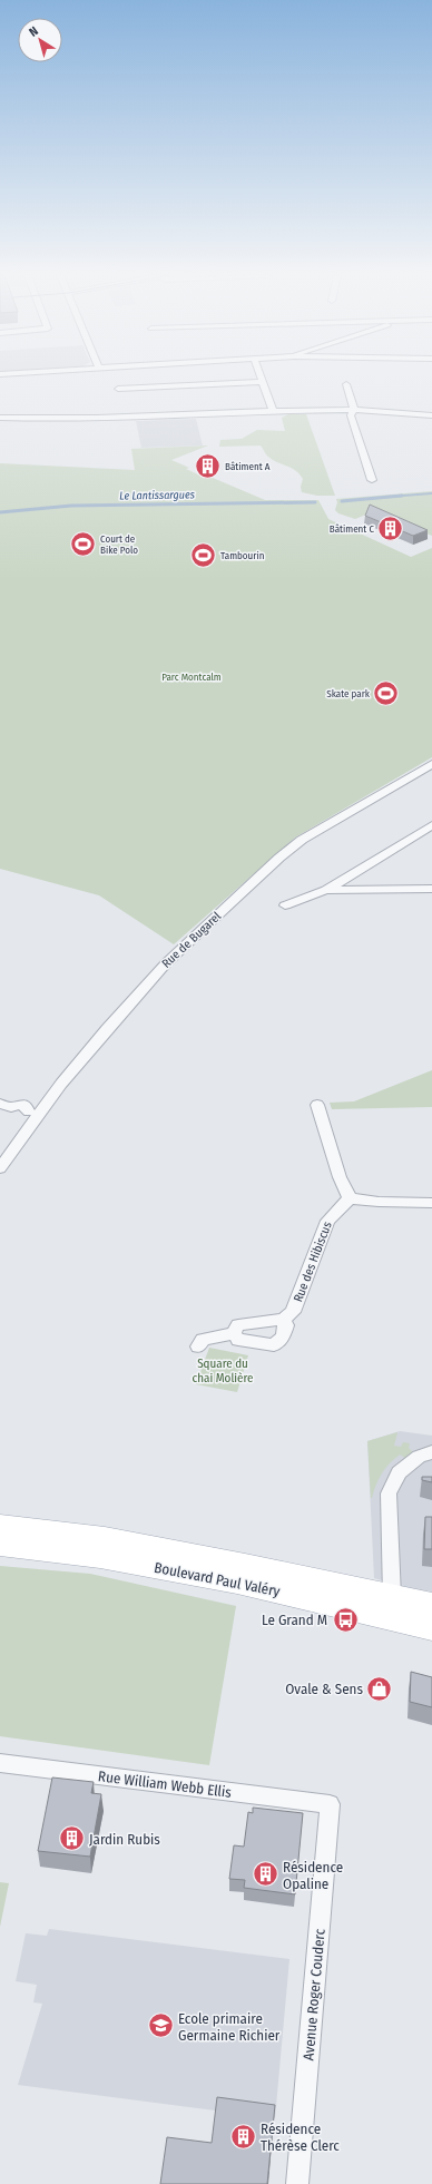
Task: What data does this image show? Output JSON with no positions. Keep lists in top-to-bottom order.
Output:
{
  "streets": {
    "main road": ["Boulevard Paul Valéry"],
    "street": [
      "Rue de Bugarel",
      "Rue des Hibiscus",
      "Rue William Webb Ellis",
      "Avenue Roger Couderc"
    ]
  },
  "crossings": [
    ["Rue William Webb Ellis", "Avenue Roger Couderc"]
  ],
  "water": ["Le Lantissargues"],
  "parks": ["Parc Montcalm", "Square du chai Molière"],
  "places": {
    "building": [
      "Bâtiment A",
      "Bâtiment C",
      "Jardin Rubis",
      "Résidence Opaline",
      "Résidence Thérèse Clerc"
    ],
    "sports": ["Court de Bike Polo", "Tambourin", "Skate park"],
    "bus stop": ["Le Grand M"],
    "shop": ["Ovale & Sens"],
    "school or university": ["Ecole primaire Germaine Richier"]
  },
  "north": "top left"
}
